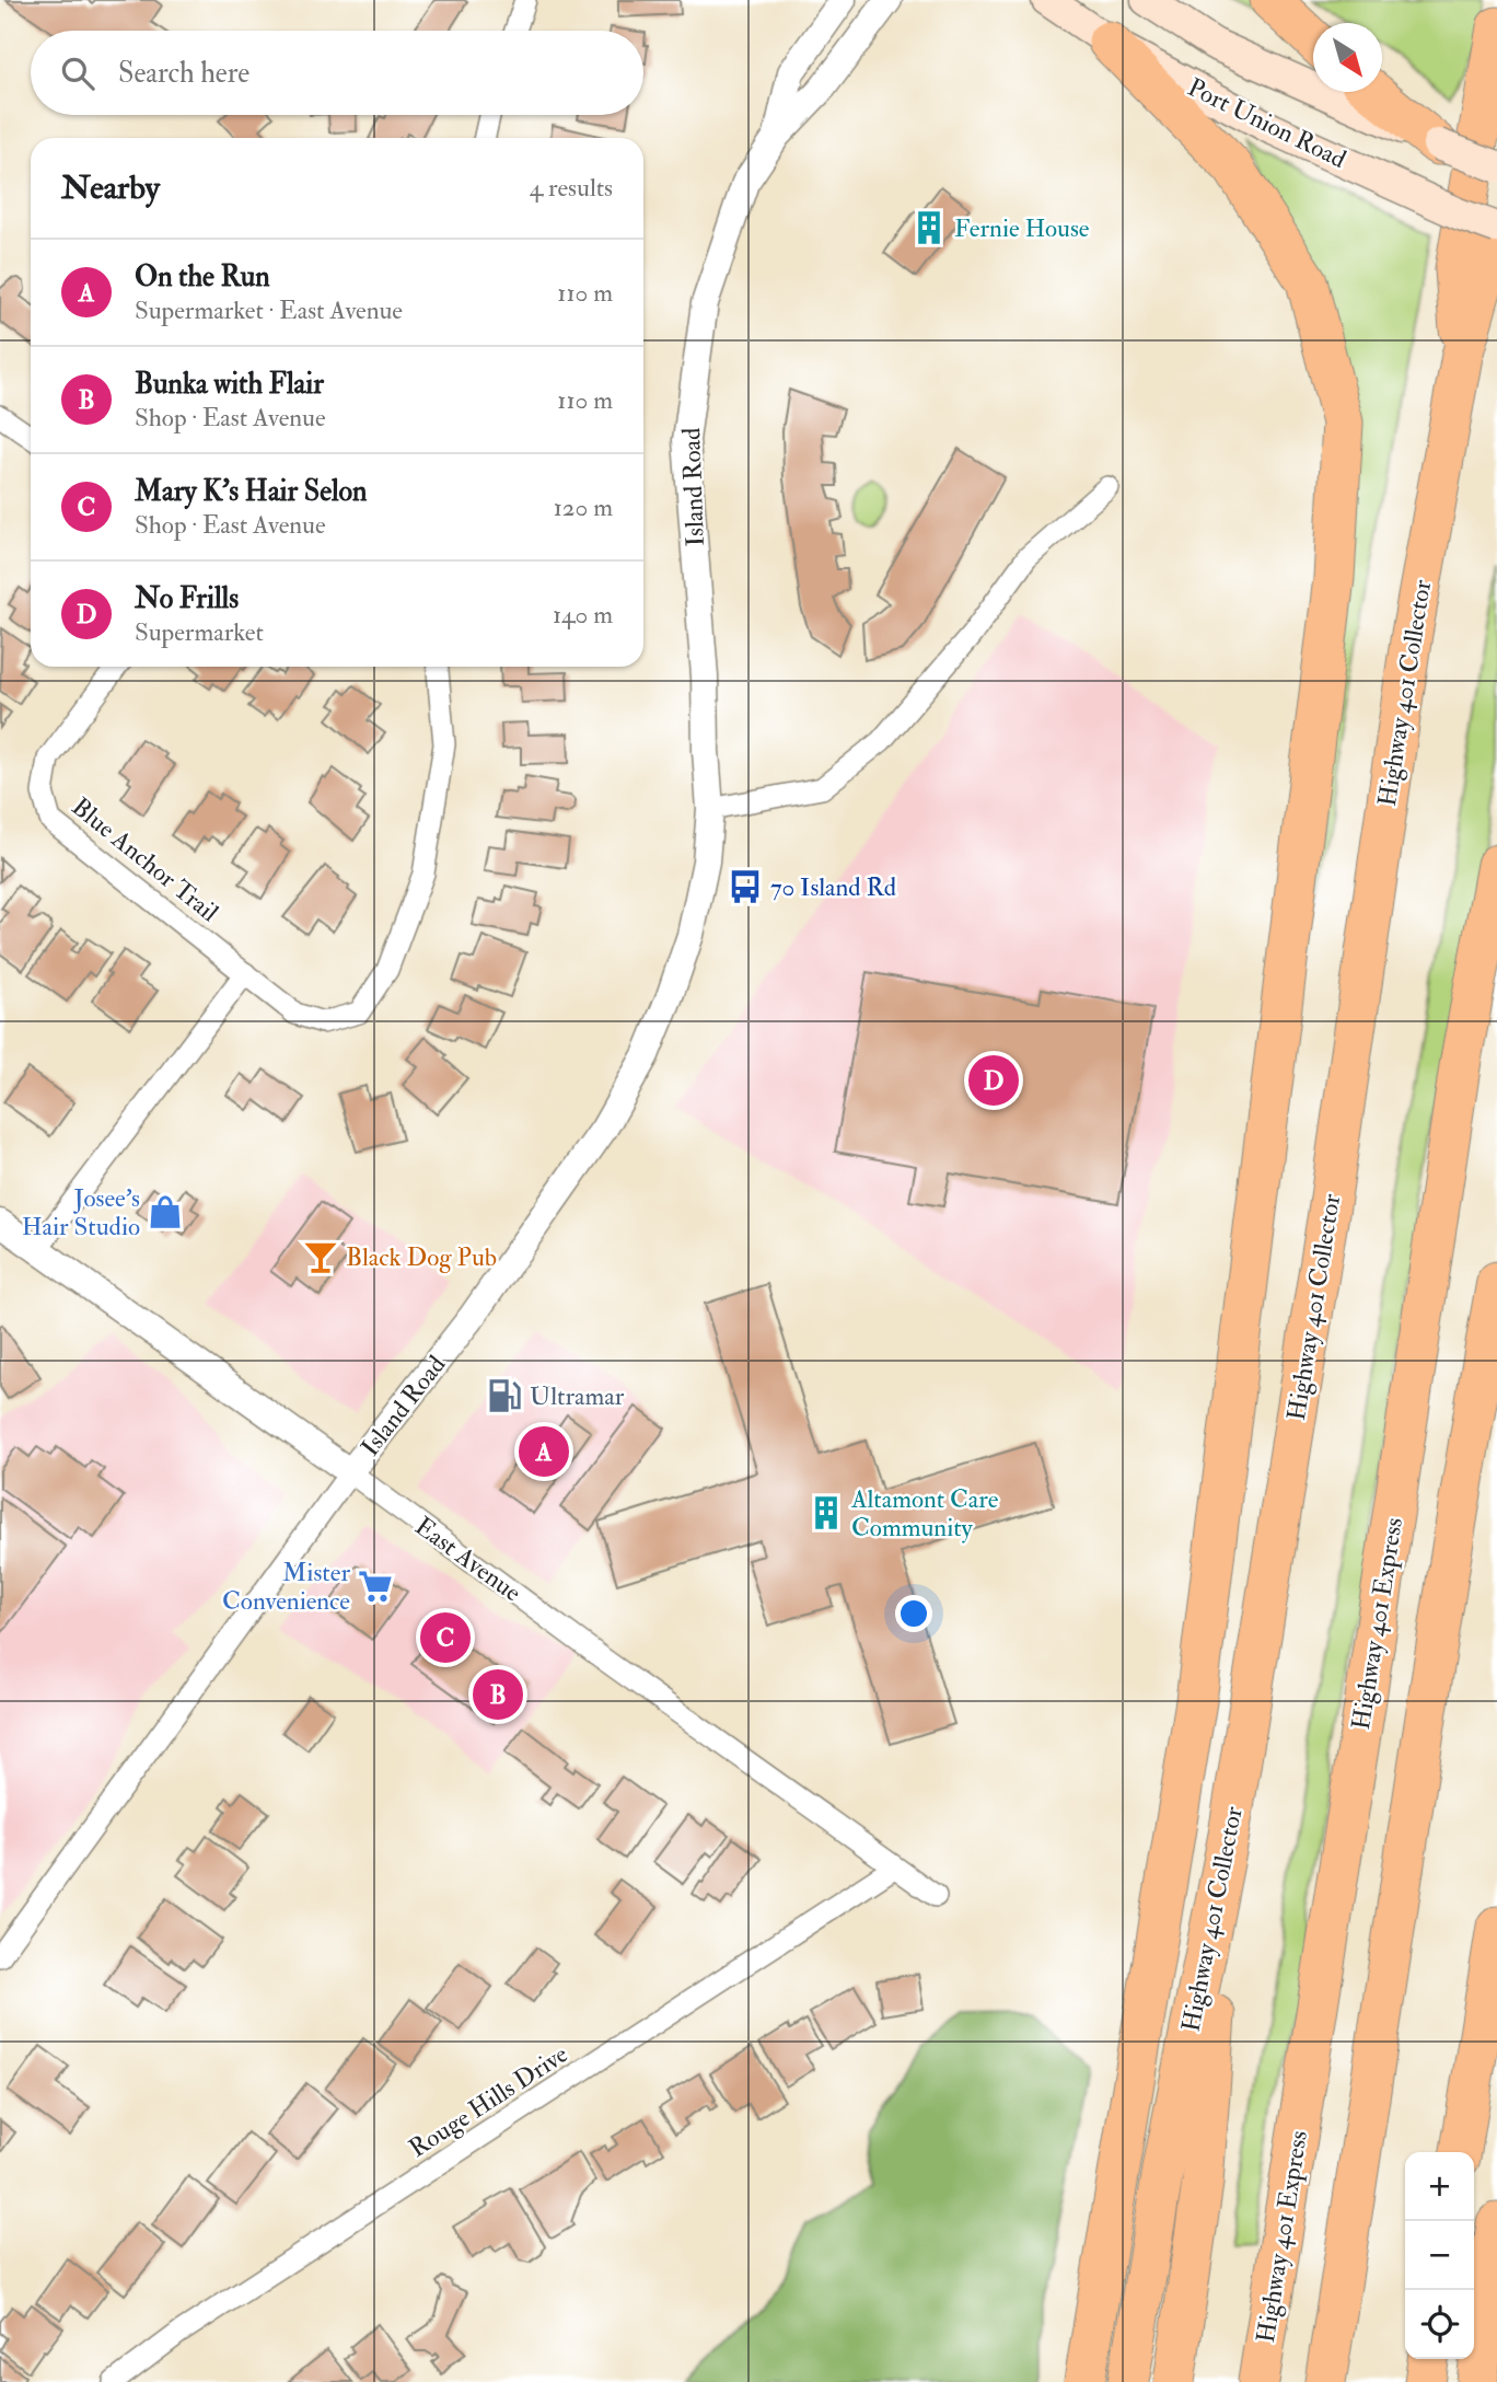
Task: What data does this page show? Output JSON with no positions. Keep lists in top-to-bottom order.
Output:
{
  "streets": {
    "highway": ["Highway 401 Collector", "Highway 401 Express"],
    "main road": ["Port Union Road"],
    "street": [
      "Island Road",
      "Blue Anchor Trail",
      "East Avenue",
      "Rouge Hills Drive"
    ]
  },
  "crossings": [
    ["Port Union Road", "Highway 401 Collector"],
    ["Island Road", "East Avenue"],
    ["East Avenue", "Rouge Hills Drive"]
  ],
  "places": {
    "building": ["Fernie House", "Altamont Care Community"],
    "bus stop": ["70 Island Rd"],
    "shop": ["Josee's Hair Studio"],
    "bar": ["Black Dog Pub"],
    "fuel station": ["Ultramar"],
    "supermarket": ["Mister Convenience"]
  },
  "north": "bottom right",
  "page": {
    "search": "Search here",
    "heading": ["Nearby", "4 results"],
    "list": [
      {
        "mark": "A",
        "name": "On the Run",
        "note": "Supermarket · East Avenue",
        "value": "110 m"
      },
      {
        "mark": "B",
        "name": "Bunka with Flair",
        "note": "Shop · East Avenue",
        "value": "110 m"
      },
      {
        "mark": "C",
        "name": "Mary K's Hair Selon",
        "note": "Shop · East Avenue",
        "value": "120 m"
      },
      {
        "mark": "D",
        "name": "No Frills",
        "note": "Supermarket",
        "value": "140 m"
      }
    ],
    "pins": [
      "D",
      "A",
      "C",
      "B"
    ],
    "map_buttons": ["+", "−"]
  }
}
